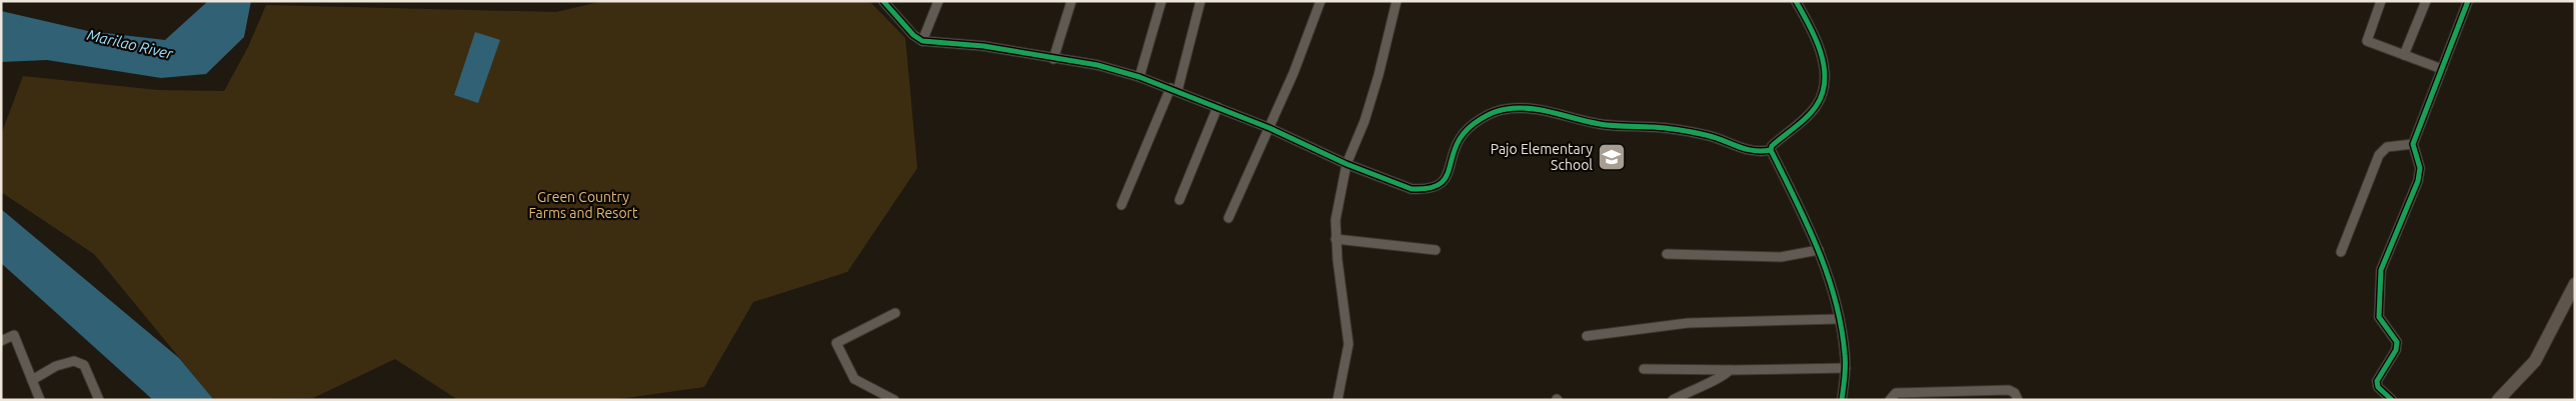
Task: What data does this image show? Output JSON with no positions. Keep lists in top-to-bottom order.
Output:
{
  "water": ["Marilao River"],
  "parks": ["Green Country Farms and Resort"],
  "places": {
    "school or university": ["Pajo Elementary School"]
  }
}
